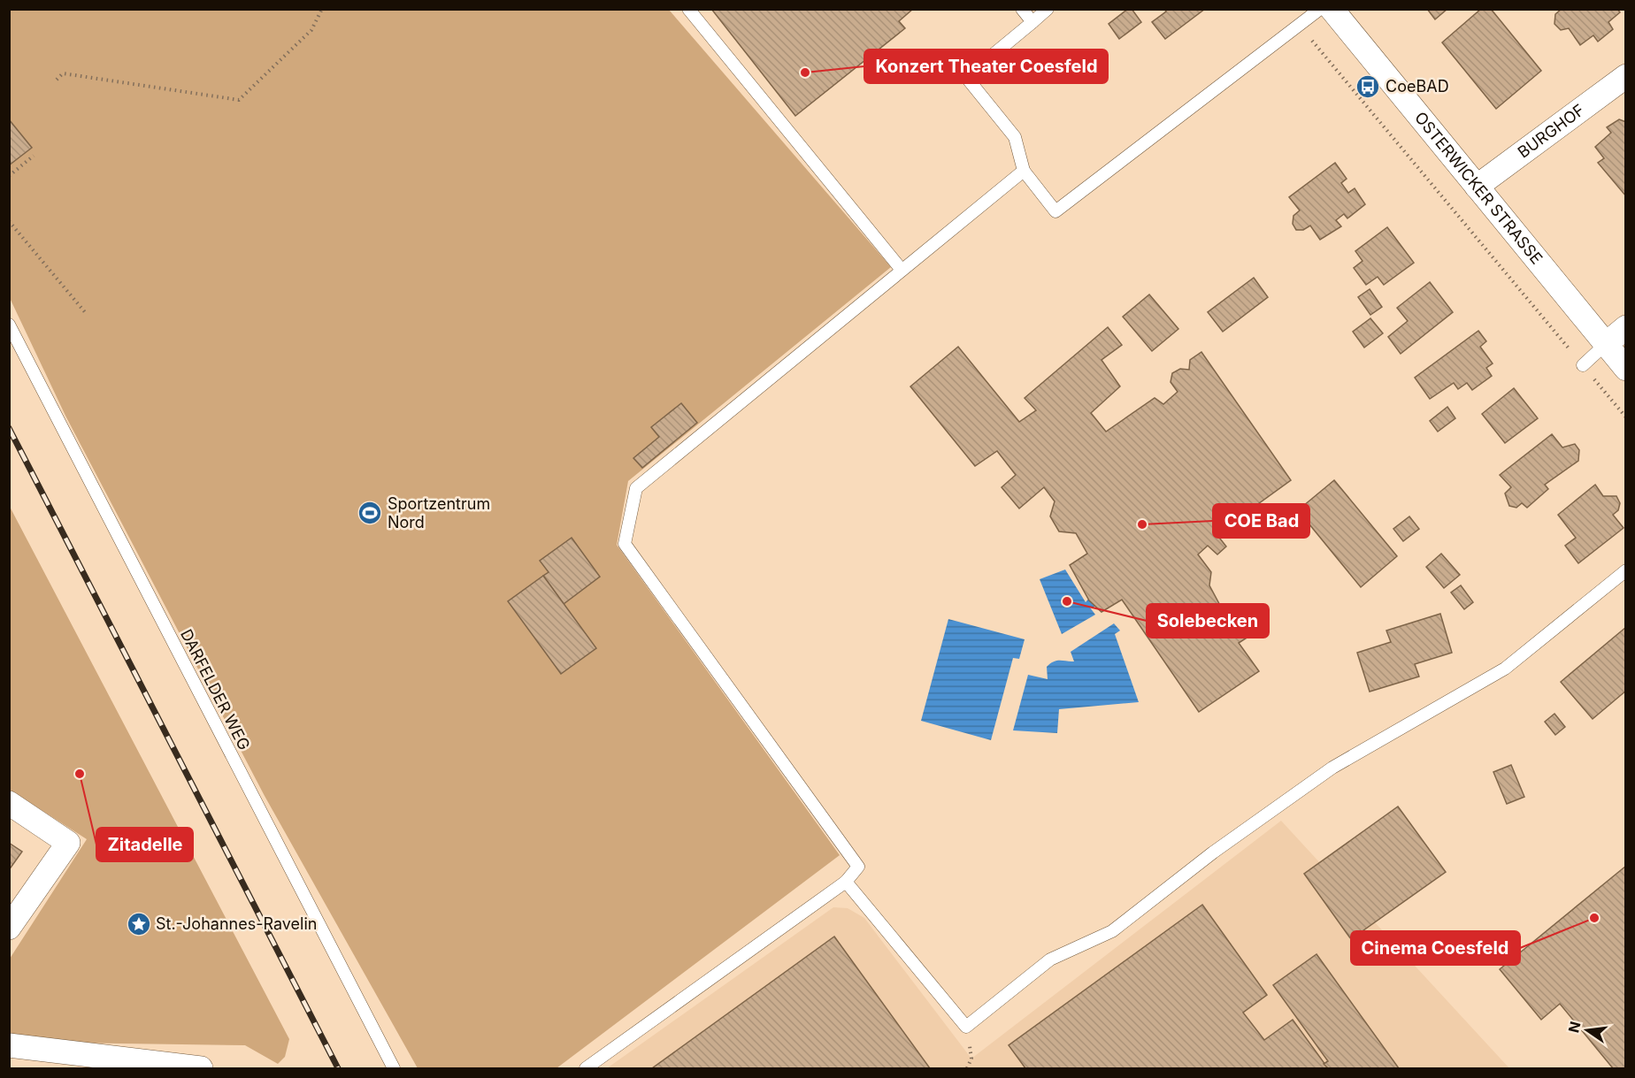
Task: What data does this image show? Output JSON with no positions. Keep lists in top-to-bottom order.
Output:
{
  "streets": {
    "street": ["BURGHOF", "OSTERWICKER STRASSE"],
    "lane": ["DARFELDER WEG"]
  },
  "crossings": [
    ["BURGHOF", "OSTERWICKER STRASSE"]
  ],
  "places": {
    "other": [
      "Konzert Theater Coesfeld",
      "COE Bad",
      "Solebecken",
      "Zitadelle",
      "Cinema Coesfeld"
    ],
    "bus stop": ["CoeBAD"],
    "sports": ["Sportzentrum Nord"],
    "place": ["St.-Johannes-Ravelin"]
  },
  "north": "left"
}
